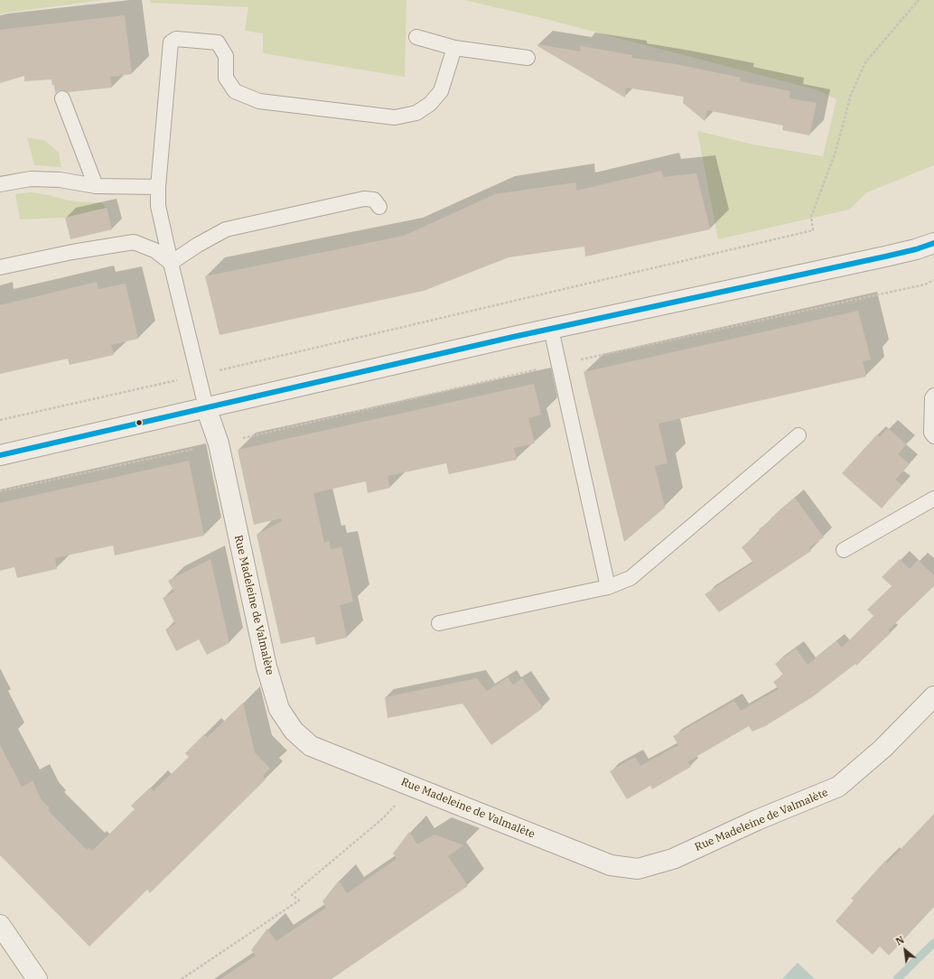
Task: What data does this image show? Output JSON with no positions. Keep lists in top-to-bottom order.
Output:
{
  "streets": {
    "street": ["Rue Madeleine de Valmalète"]
  },
  "north": "top left"
}
